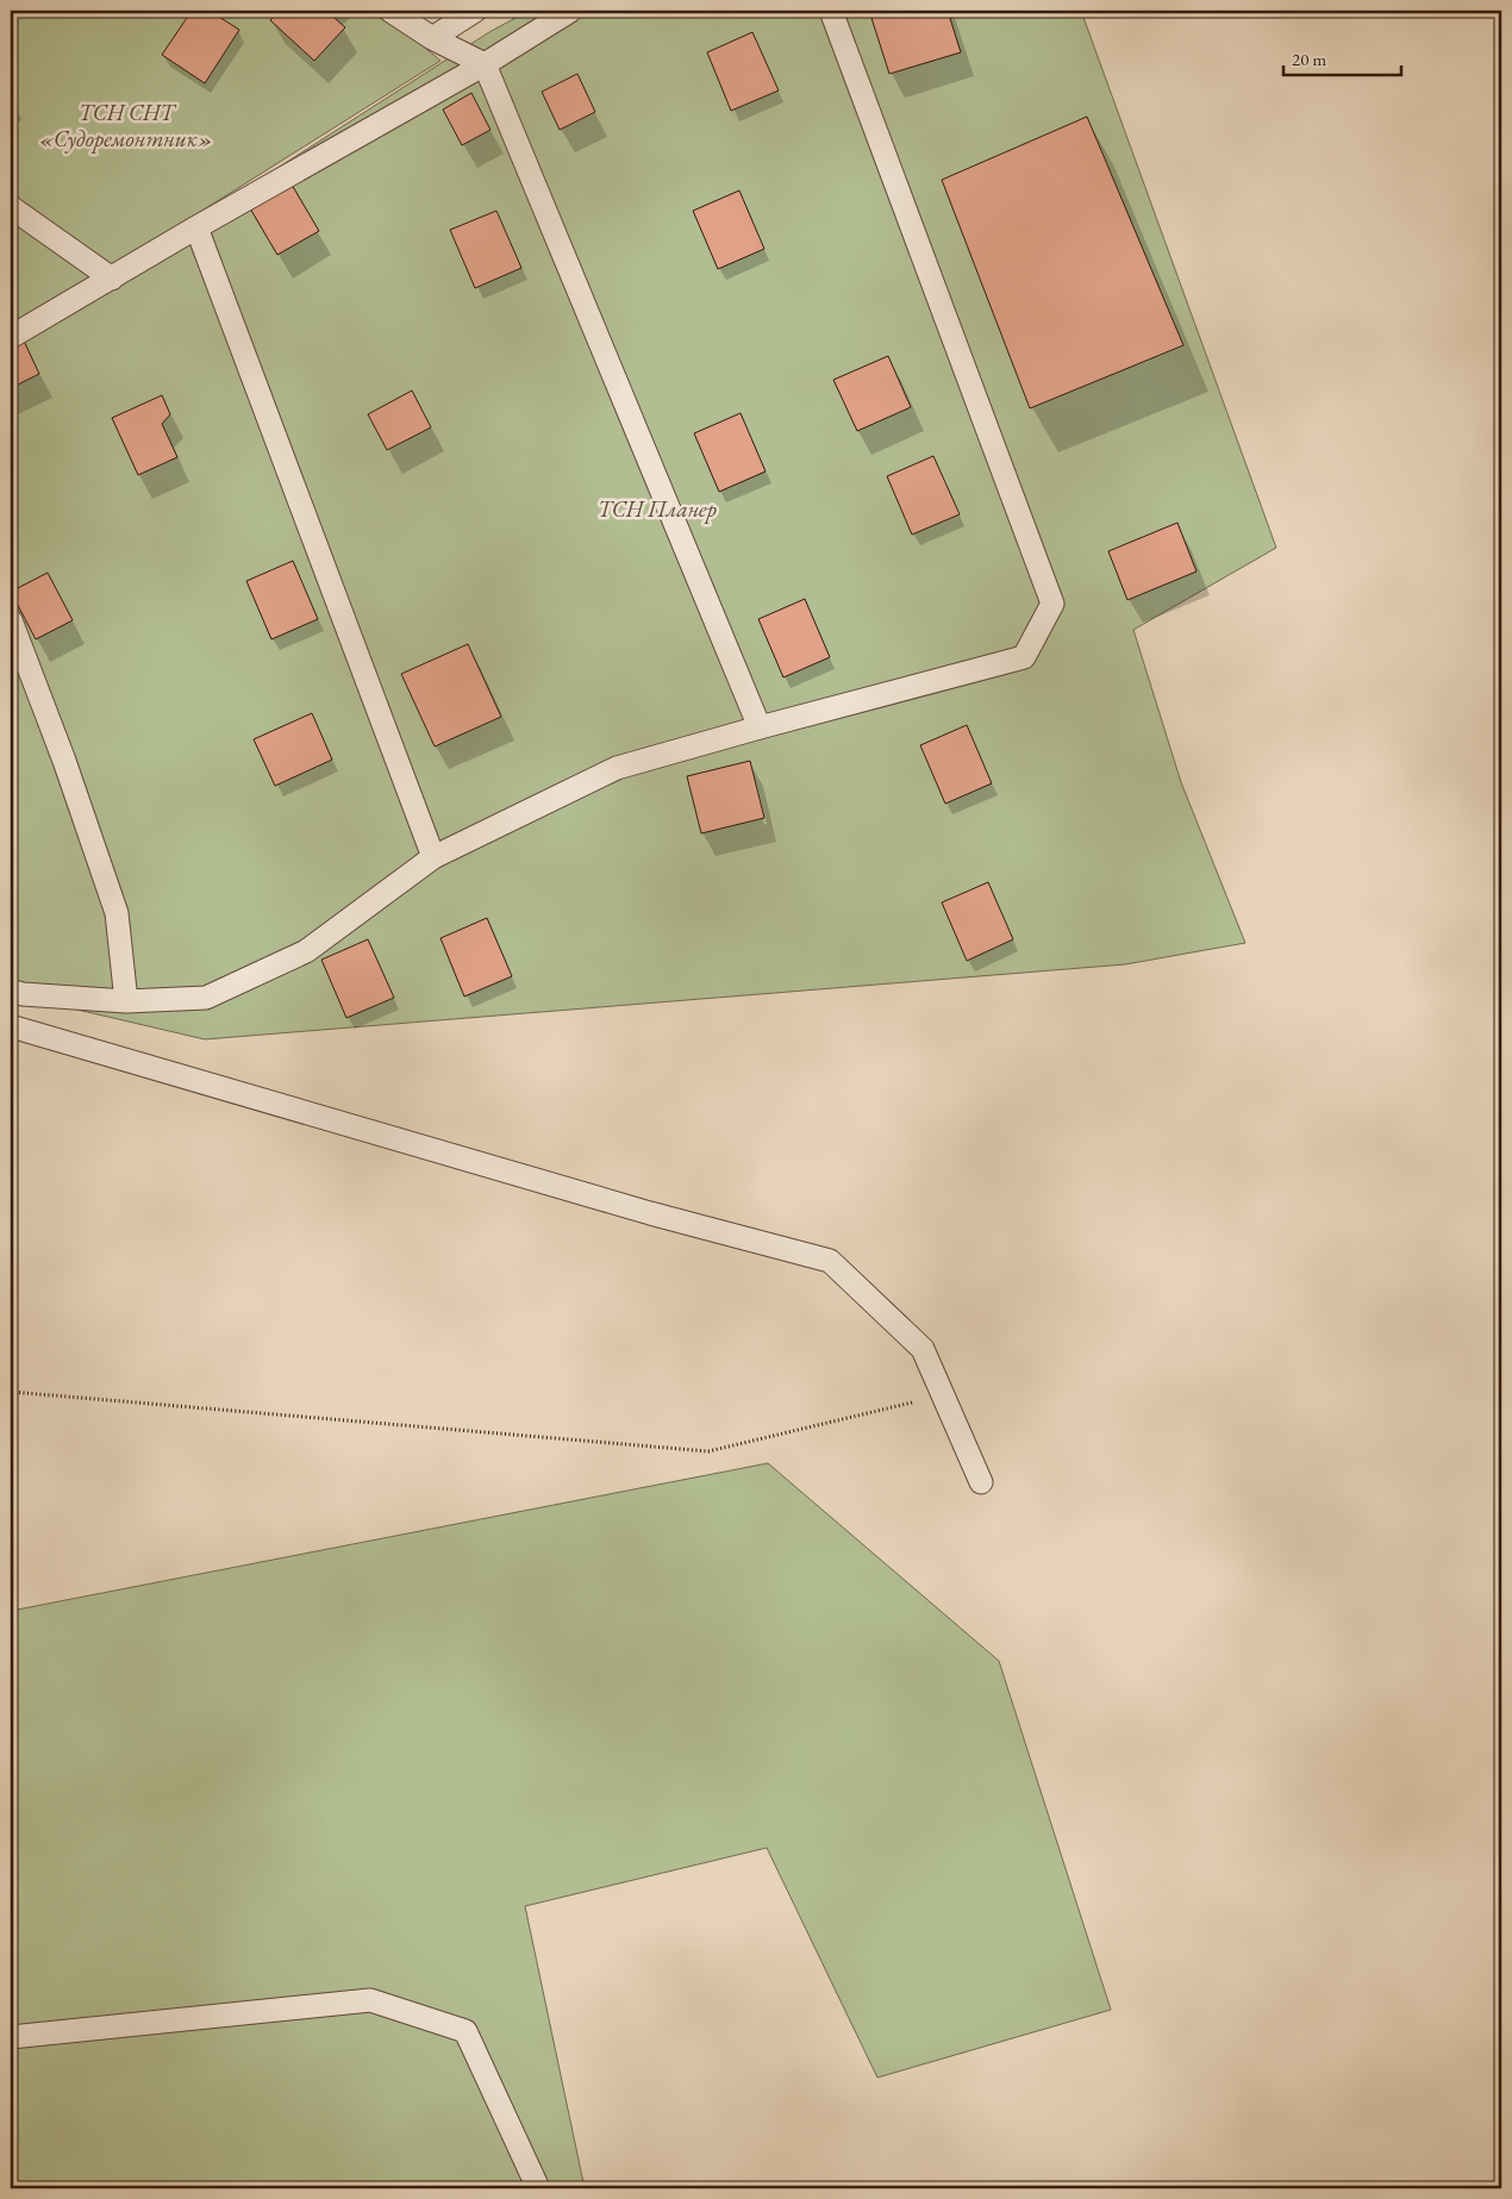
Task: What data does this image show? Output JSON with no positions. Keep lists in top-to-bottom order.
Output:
{
  "parks": ["ТСН СНТ «Судоремонтник»", "ТСН Планер"],
  "scale_bar": "20 m"
}
